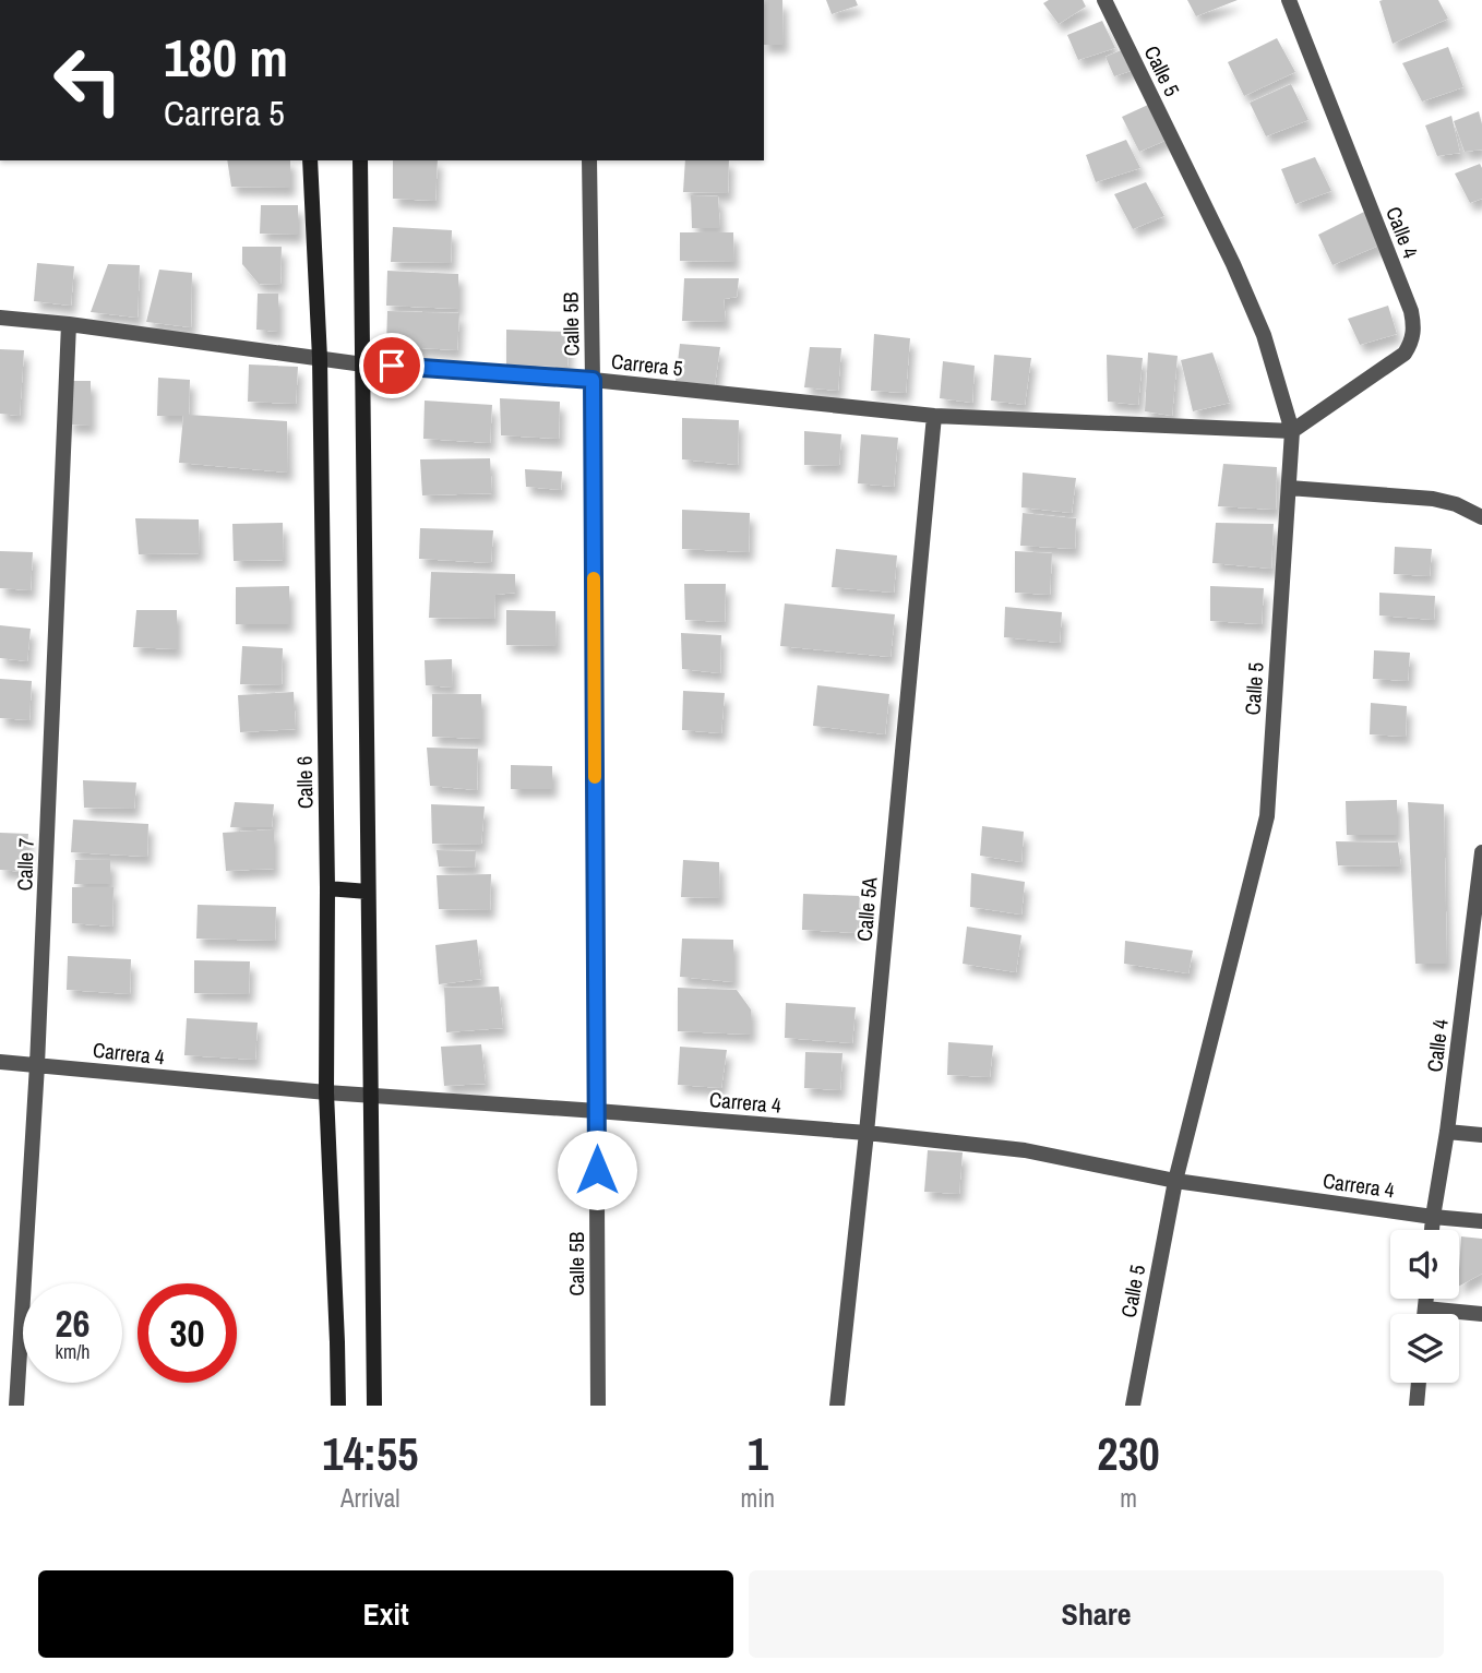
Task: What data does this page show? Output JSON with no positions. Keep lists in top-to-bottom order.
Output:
{
  "streets": {
    "street": [
      "Calle 5",
      "Calle 4",
      "Calle 5B",
      "Carrera 5",
      "Calle 6",
      "Calle 7",
      "Calle 5A",
      "Carrera 4"
    ]
  },
  "crossings": [
    ["Calle 5", "Calle 4"],
    ["Calle 5", "Carrera 5"],
    ["Calle 5", "Carrera 4"],
    ["Calle 4", "Carrera 5"],
    ["Calle 4", "Carrera 4"],
    ["Calle 5B", "Carrera 5"],
    ["Calle 5B", "Carrera 4"],
    ["Carrera 5", "Calle 6"],
    ["Carrera 5", "Calle 7"],
    ["Carrera 5", "Calle 5A"],
    ["Calle 6", "Carrera 4"],
    ["Calle 7", "Carrera 4"],
    ["Calle 5A", "Carrera 4"]
  ],
  "page": {
    "turn": ["180 m", "Carrera 5"],
    "speed": "26 km/h",
    "limit": "30",
    "eta": [
      "14:55",
      "Arrival",
      "1",
      "min",
      "230",
      "m"
    ],
    "buttons": ["Exit", "Share"]
  }
}
